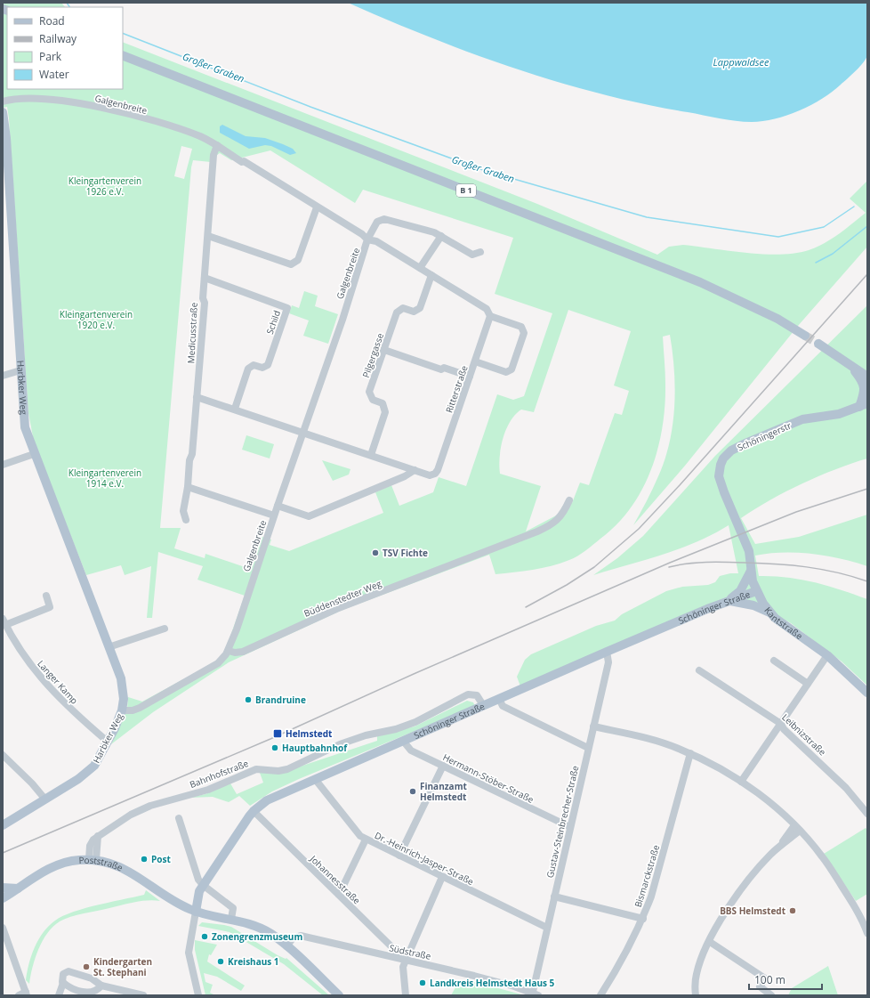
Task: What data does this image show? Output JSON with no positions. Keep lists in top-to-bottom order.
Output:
{
  "streets": {
    "main road": [
      "B 1",
      "Harbker Weg",
      "Schöningerstr",
      "Schöninger Straße",
      "Kantstraße",
      "Poststraße"
    ],
    "street": [
      "Galgenbreite",
      "Schild",
      "Medicusstraße",
      "Pilgergasse",
      "Ritterstraße",
      "Büddenstedter Weg",
      "Langer Kamp",
      "Leibnizstraße",
      "Bahnhofstraße",
      "Hermann-Stöber-Straße",
      "Gustav-Steinbrecher-Straße",
      "Dr.-Heinrich-Jasper-Straße",
      "Bismarckstraße",
      "Johannesstraße",
      "Südstraße"
    ]
  },
  "crossings": [
    ["Galgenbreite", "Medicusstraße"],
    ["Galgenbreite", "Ritterstraße"],
    ["Galgenbreite", "Büddenstedter Weg"],
    ["Schild", "Medicusstraße"],
    ["Schild", "Ritterstraße"],
    ["Medicusstraße", "Ritterstraße"],
    ["Pilgergasse", "Ritterstraße"],
    ["Harbker Weg", "Langer Kamp"],
    ["Schöningerstr", "Kantstraße"],
    ["Schöninger Straße", "Kantstraße"],
    ["Schöninger Straße", "Bahnhofstraße"],
    ["Schöninger Straße", "Hermann-Stöber-Straße"],
    ["Schöninger Straße", "Gustav-Steinbrecher-Straße"],
    ["Schöninger Straße", "Dr.-Heinrich-Jasper-Straße"],
    ["Schöninger Straße", "Poststraße"],
    ["Schöninger Straße", "Johannesstraße"],
    ["Bahnhofstraße", "Poststraße"],
    ["Hermann-Stöber-Straße", "Gustav-Steinbrecher-Straße"],
    ["Gustav-Steinbrecher-Straße", "Dr.-Heinrich-Jasper-Straße"],
    ["Gustav-Steinbrecher-Straße", "Südstraße"],
    ["Poststraße", "Südstraße"],
    ["Johannesstraße", "Südstraße"]
  ],
  "water": ["Lappwaldsee", "Großer Graben"],
  "parks": ["Kleingartenverein 1926 e.V.", "Kleingartenverein 1920 e.V.", "Kleingartenverein 1914 e.V."],
  "places": {
    "other": [
      "TSV Fichte",
      "Brandruine",
      "Hauptbahnhof",
      "Finanzamt Helmstedt",
      "Post",
      "BBS Helmstedt",
      "Zonengrenzmuseum",
      "Kreishaus 1",
      "Kindergarten St. Stephani",
      "Landkreis Helmstedt Haus 5"
    ],
    "transit": ["Helmstedt"]
  },
  "legend": [
    "Road",
    "Railway",
    "Park",
    "Water"
  ],
  "scale_bar": "100 m"
}
